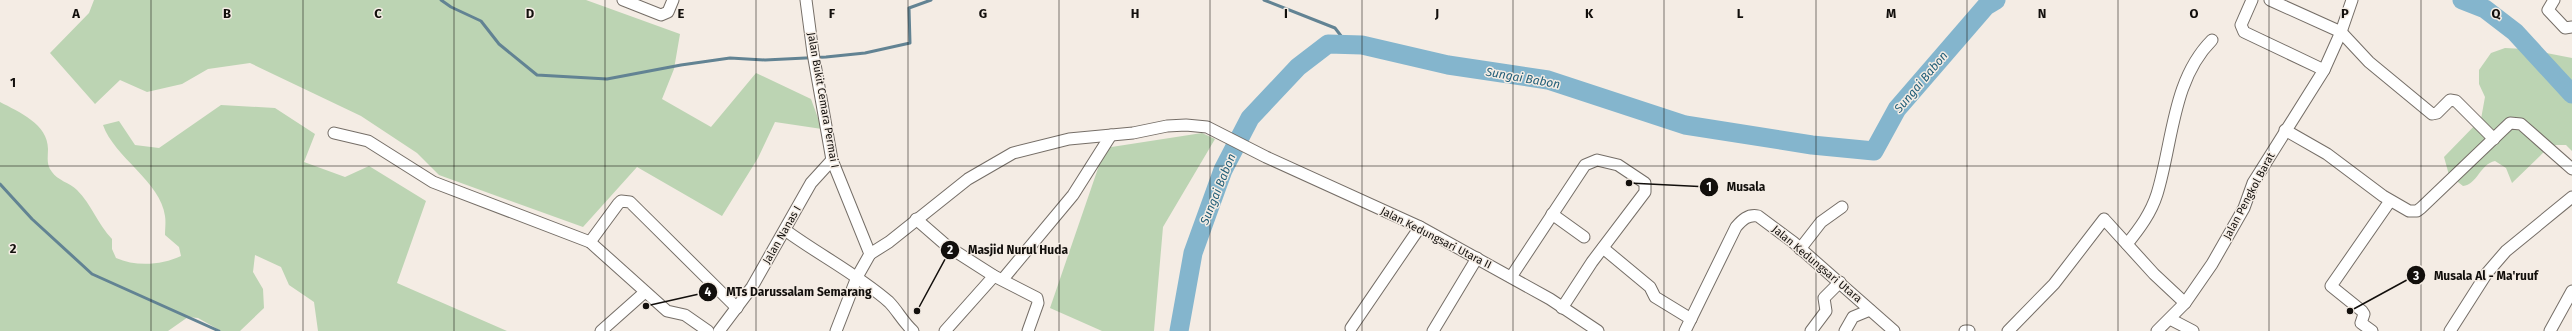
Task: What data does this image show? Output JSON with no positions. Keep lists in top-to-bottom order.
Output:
{
  "streets": {
    "street": [
      "Jalan Bukit Cemara Permai I",
      "Jalan Pengkol Barat",
      "Jalan Nanas I",
      "Jalan Kedungsari Utara II",
      "Jalan Kedungsari Utara"
    ]
  },
  "crossings": [
    ["Jalan Bukit Cemara Permai I", "Jalan Nanas I"],
    ["Jalan Bukit Cemara Permai I", "Jalan Kedungsari Utara II"]
  ],
  "water": ["Sungai Babon"],
  "places": [
    "Musala",
    "MTs Darussalam Semarang",
    "Masjid Nurul Huda",
    "Musala Al - Ma'ruuf"
  ],
  "grid": {
    "columns": [
      "A",
      "B",
      "C",
      "D",
      "E",
      "F",
      "G",
      "H",
      "I",
      "J",
      "K",
      "L",
      "M",
      "N",
      "O",
      "P",
      "Q"
    ],
    "rows": ["1", "2"]
  }
}
